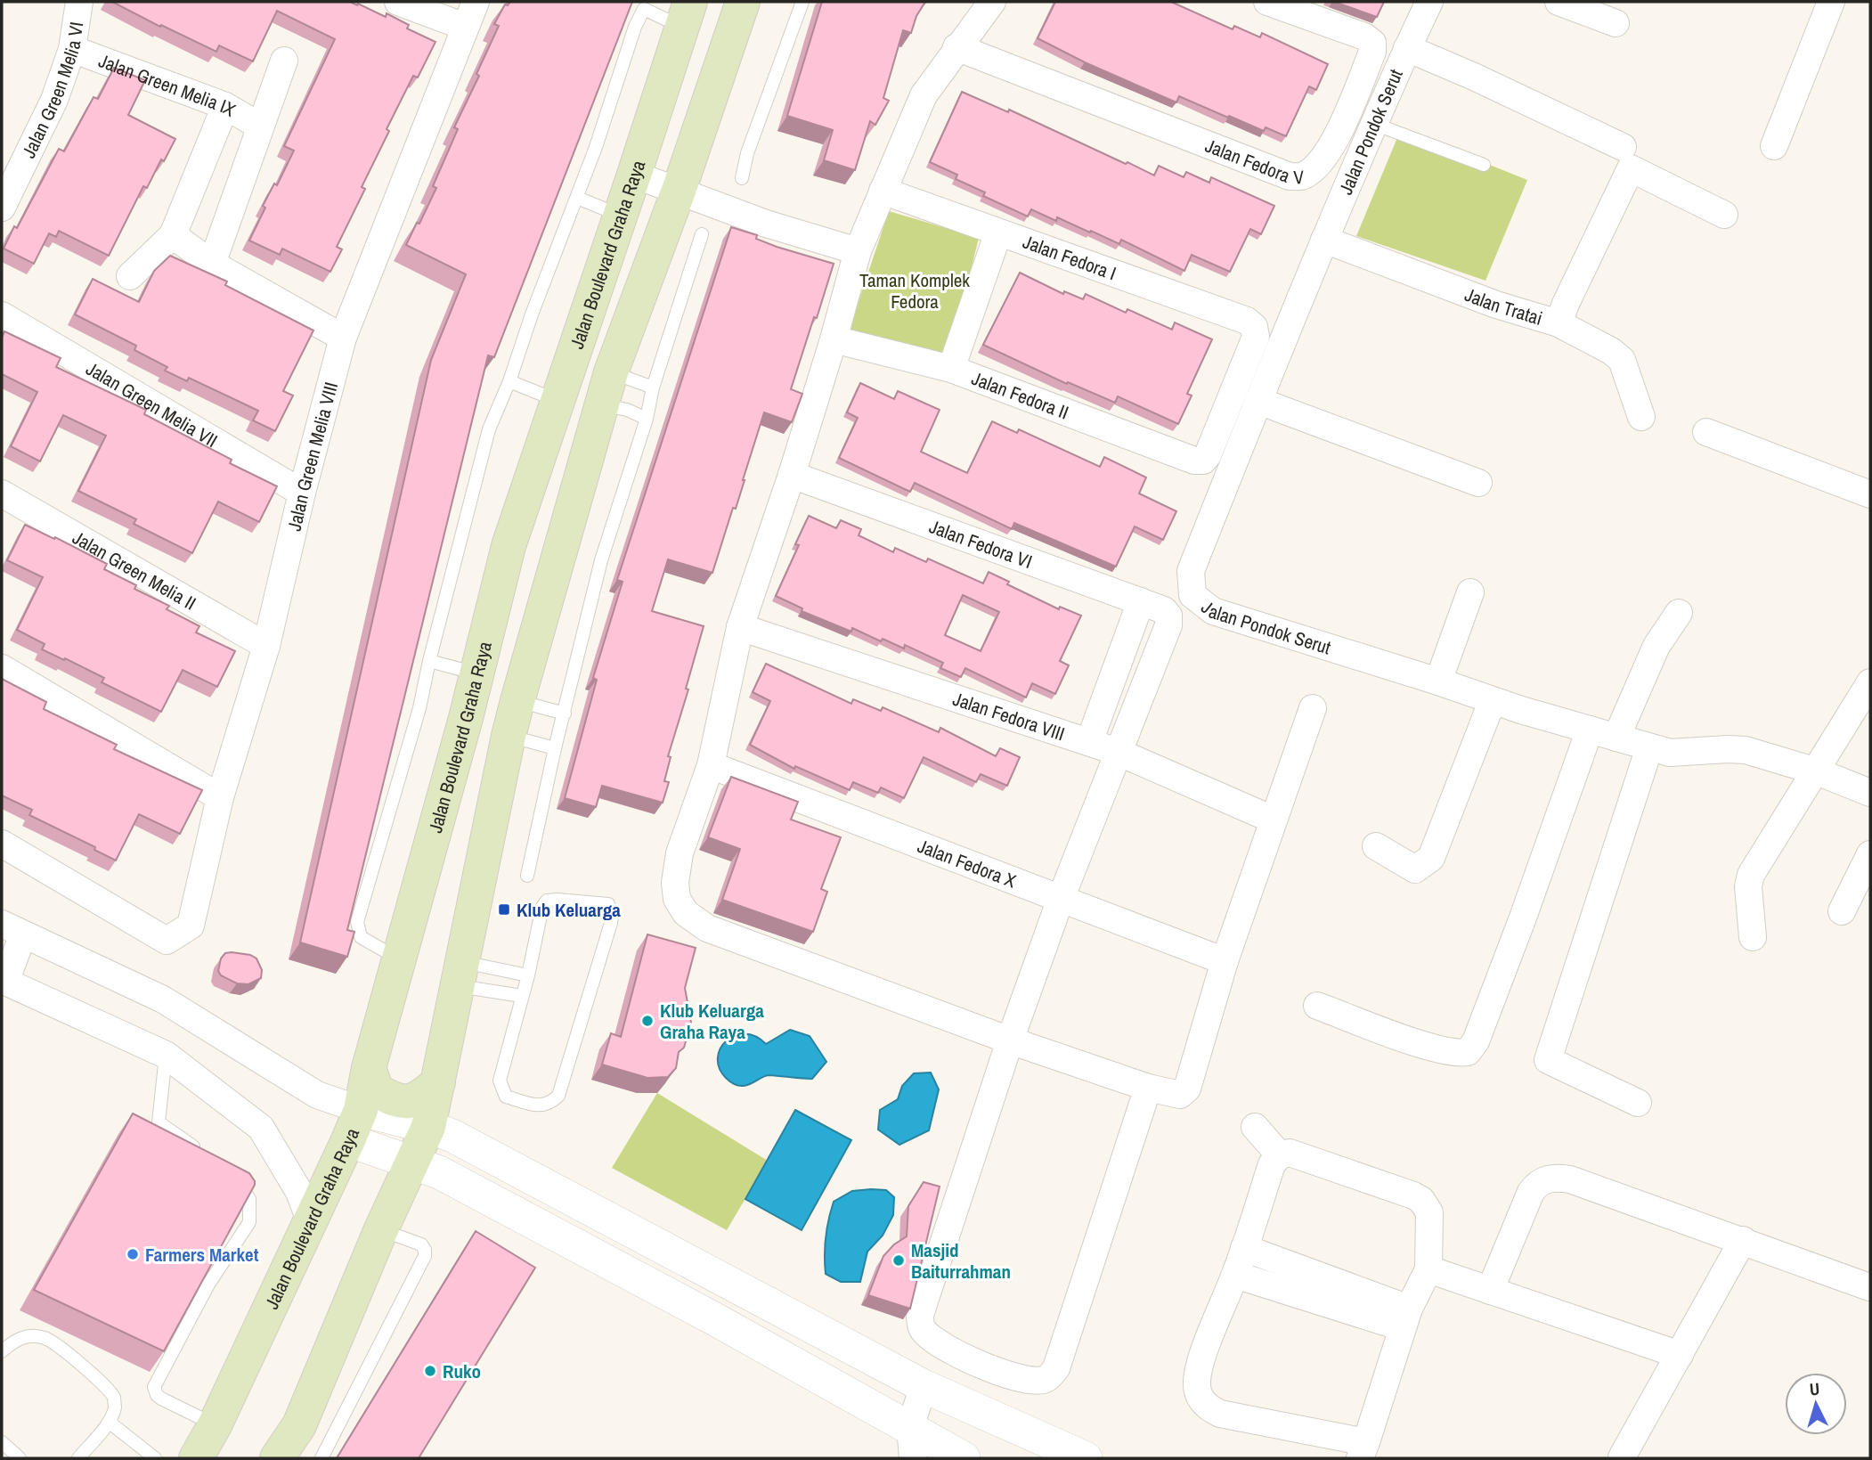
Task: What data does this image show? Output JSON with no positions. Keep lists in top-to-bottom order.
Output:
{
  "streets": {
    "main road": ["Jalan Boulevard Graha Raya"],
    "street": [
      "Jalan Green Melia IX",
      "Jalan Green Melia VI",
      "Jalan Pondok Serut",
      "Jalan Fedora V",
      "Jalan Fedora I",
      "Jalan Tratai",
      "Jalan Fedora II",
      "Jalan Green Melia VII",
      "Jalan Green Melia VIII",
      "Jalan Fedora VI",
      "Jalan Green Melia II",
      "Jalan Fedora VIII",
      "Jalan Fedora X"
    ]
  },
  "crossings": [
    ["Jalan Green Melia IX", "Jalan Green Melia VI"],
    ["Jalan Pondok Serut", "Jalan Tratai"],
    ["Jalan Fedora I", "Jalan Fedora II"],
    ["Jalan Green Melia VII", "Jalan Green Melia VIII"],
    ["Jalan Green Melia VIII", "Jalan Green Melia II"],
    ["Jalan Fedora VI", "Jalan Fedora VIII"]
  ],
  "parks": ["Taman Komplek Fedora"],
  "places": {
    "transit": ["Klub Keluarga"],
    "other": [
      "Klub Keluarga Graha Raya",
      "Farmers Market",
      "Masjid Baiturrahman",
      "Ruko"
    ]
  },
  "north": "top"
}
